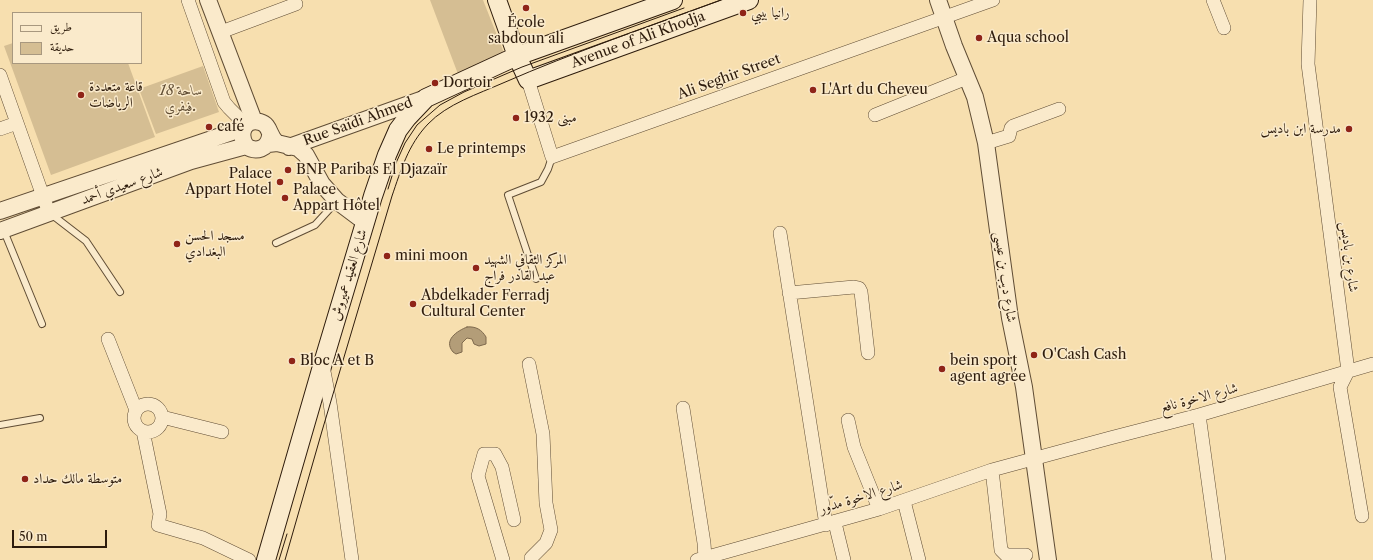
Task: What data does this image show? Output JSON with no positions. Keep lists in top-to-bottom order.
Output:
{
  "streets": {
    "main road": ["Avenue of Ali Khodja", "شارع العقيد عميروش"],
    "street": [
      "Ali Seghir Street",
      "Rue Saïdi Ahmed",
      "شارع سعيدي أحمد",
      "شارع بن باديس",
      "شارع ديب بن عيسى",
      "شارع الاخوة نافع",
      "شارع الاخوة مدّور"
    ]
  },
  "crossings": [
    ["Avenue of Ali Khodja", "شارع العقيد عميروش"],
    ["Ali Seghir Street", "شارع ديب بن عيسى"],
    ["Rue Saïdi Ahmed", "شارع سعيدي أحمد"],
    ["Rue Saïdi Ahmed", "شارع العقيد عميروش"],
    ["شارع بن باديس", "شارع الاخوة نافع"],
    ["شارع ديب بن عيسى", "شارع الاخوة نافع"],
    ["شارع ديب بن عيسى", "شارع الاخوة مدّور"],
    ["شارع الاخوة نافع", "شارع الاخوة مدّور"]
  ],
  "parks": ["ساحة 18 فيفري."],
  "places": [
    "École sabdoun ali",
    "رانيا بيبي",
    "Aqua school",
    "Dortoir",
    "L'Art du Cheveu",
    "قاعة متعددة الرياضات",
    "مبنى 1932",
    "café",
    "مدرسة ابن باديس",
    "Le printemps",
    "BNP Paribas El Djazaïr",
    "Palace Appart Hotel",
    "Palace Appart Hôtel",
    "مسجد الحسن البغدادي",
    "mini moon",
    "المركز الثقافي الشهيد عبد القادر فراج",
    "Abdelkader Ferradj Cultural Center",
    "O'Cash Cash",
    "Bloc A et B",
    "bein sport agent agrée",
    "متوسطة مالك حداد"
  ],
  "legend": ["طريق", "حديقة"],
  "scale_bar": "50 m"
}
